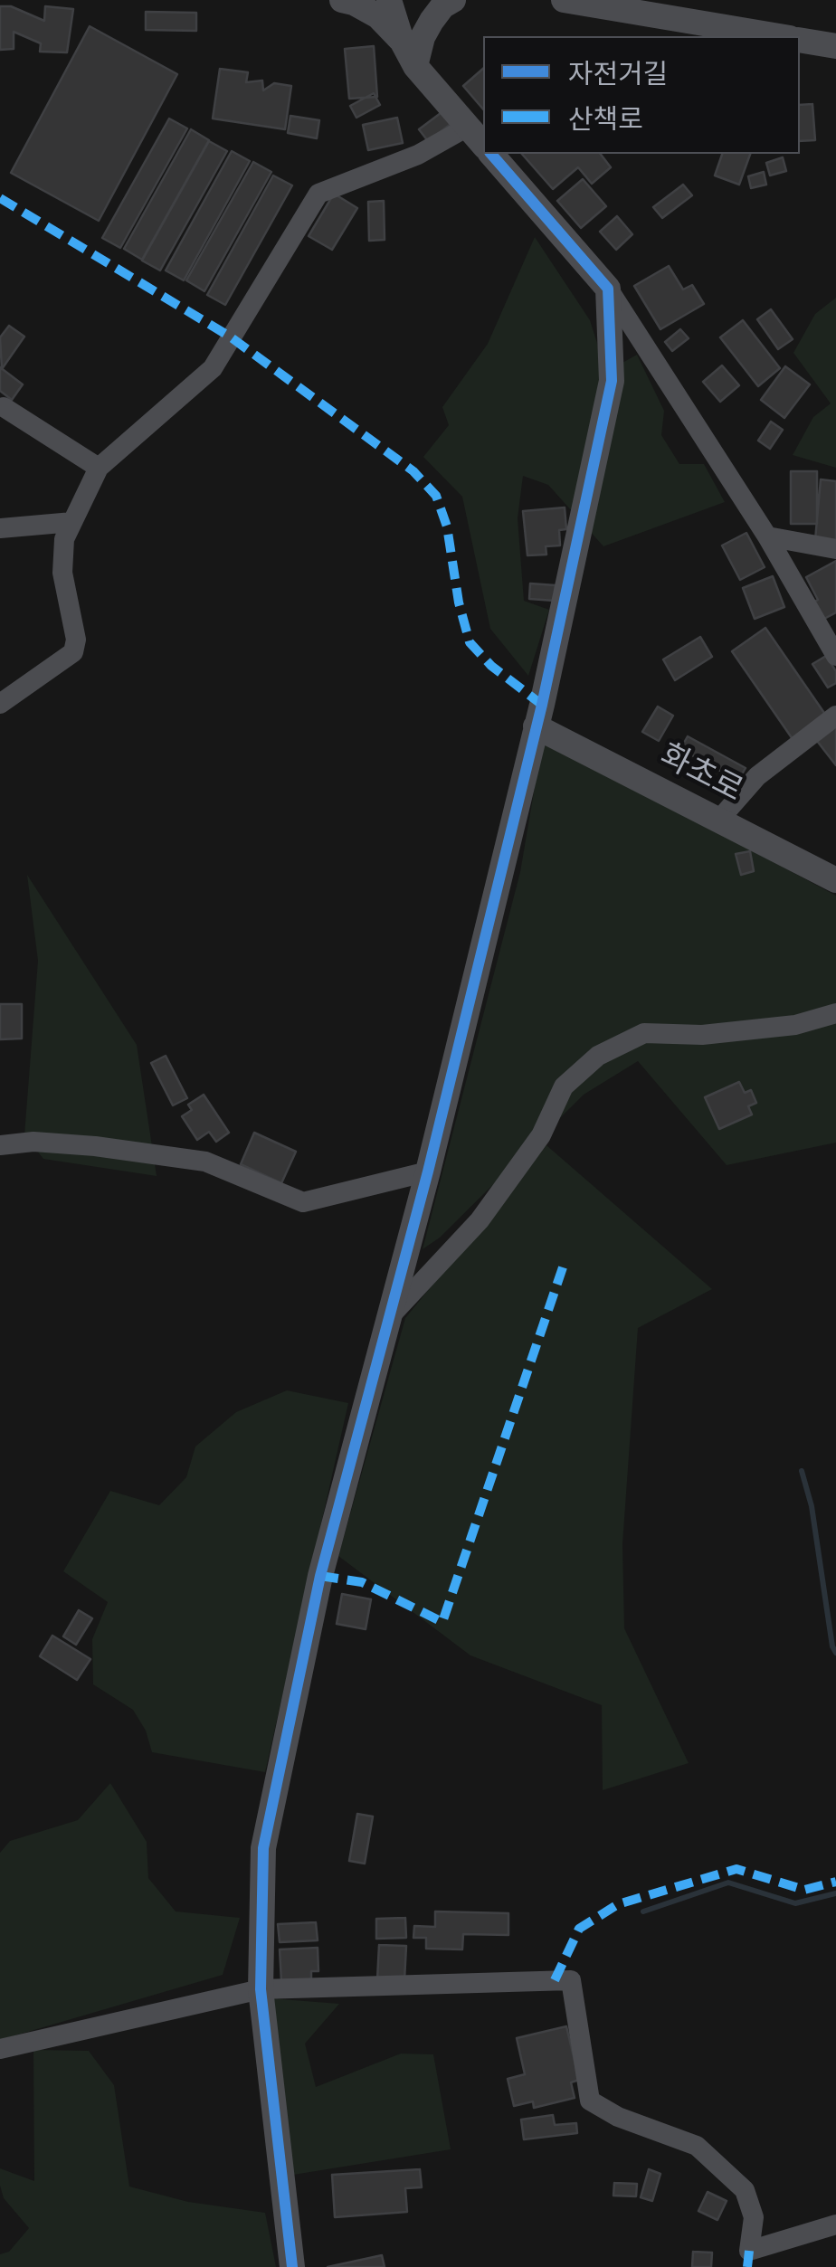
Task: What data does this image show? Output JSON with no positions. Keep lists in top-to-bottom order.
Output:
{
  "streets": {
    "street": ["화초로"]
  },
  "legend": ["자전거길", "산책로"]
}
